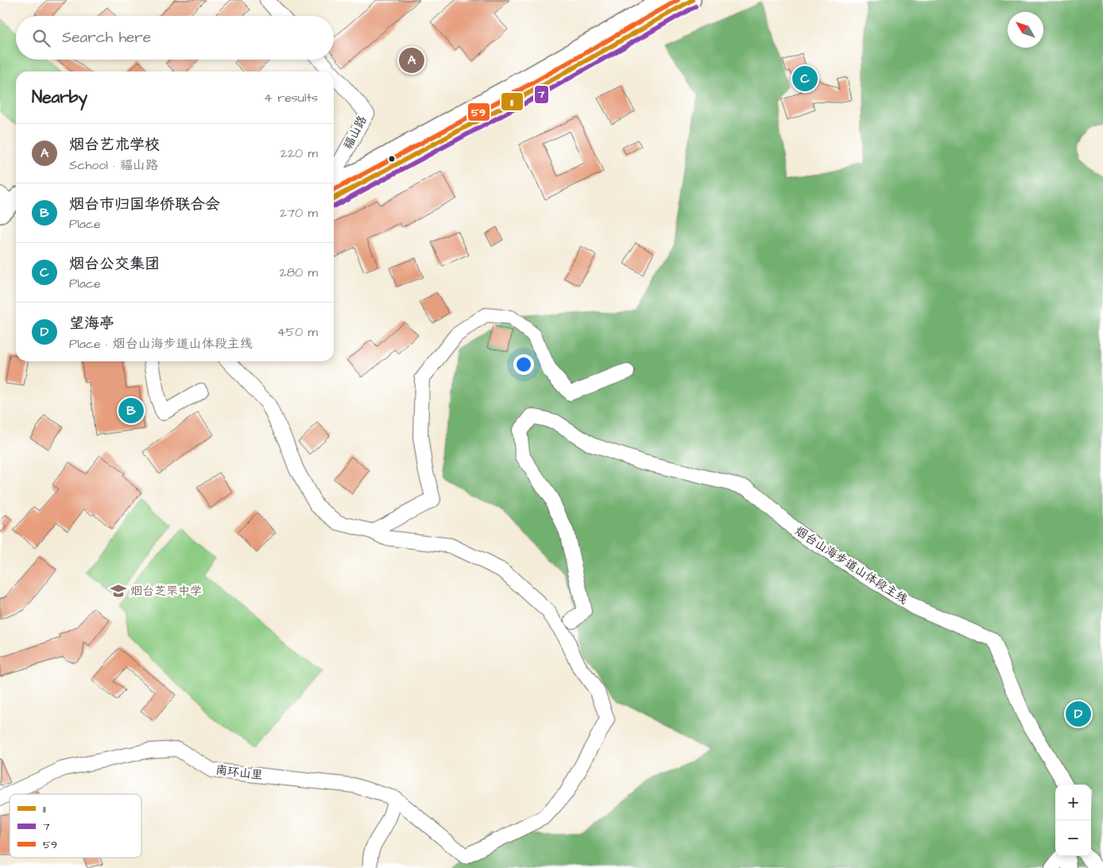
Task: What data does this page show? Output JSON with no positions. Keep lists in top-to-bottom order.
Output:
{
  "streets": {
    "street": ["福山路", "烟台山海步道山体段主线", "南环山里"]
  },
  "places": {
    "school or university": ["烟台芝罘中学"]
  },
  "lines": ["transit line 11", "transit line 59", "transit line 7"],
  "legend": ["11", "7", "59"],
  "north": "top left",
  "page": {
    "search": "Search here",
    "pins": [
      "A",
      "C",
      "B",
      "D"
    ],
    "heading": ["Nearby", "4 results"],
    "list": [
      {
        "mark": "A",
        "name": "烟台艺术学校",
        "note": "School · 福山路",
        "value": "220 m"
      },
      {
        "mark": "B",
        "name": "烟台市归国华侨联合会",
        "note": "Place",
        "value": "270 m"
      },
      {
        "mark": "C",
        "name": "烟台公交集团",
        "note": "Place",
        "value": "280 m"
      },
      {
        "mark": "D",
        "name": "望海亭",
        "note": "Place · 烟台山海步道山体段主线",
        "value": "450 m"
      }
    ],
    "map_buttons": ["+", "−"]
  }
}
